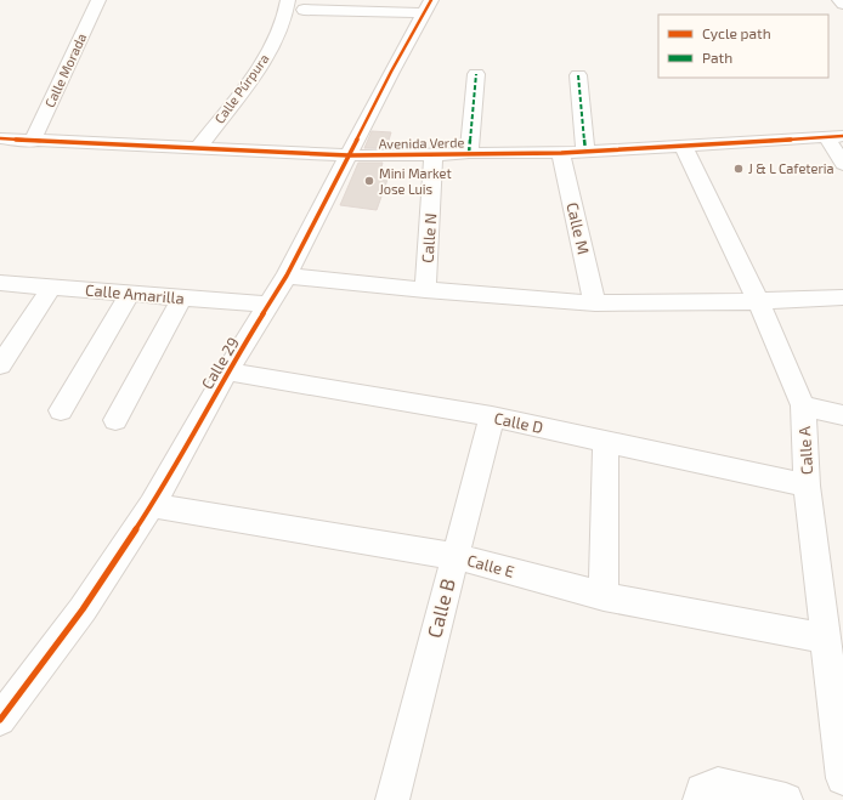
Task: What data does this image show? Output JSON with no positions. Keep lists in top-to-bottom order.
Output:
{
  "streets": {
    "street": [
      "Calle Morada",
      "Calle Púrpura",
      "Avenida Verde",
      "Calle M",
      "Calle N",
      "Calle Amarilla",
      "Calle 29",
      "Calle D",
      "Calle A",
      "Calle E",
      "Calle B"
    ]
  },
  "crossings": [
    ["Calle Morada", "Avenida Verde"],
    ["Calle Púrpura", "Avenida Verde"],
    ["Avenida Verde", "Calle M"],
    ["Avenida Verde", "Calle N"],
    ["Avenida Verde", "Calle 29"],
    ["Avenida Verde", "Calle A"],
    ["Calle Amarilla", "Calle 29"],
    ["Calle 29", "Calle D"],
    ["Calle 29", "Calle E"],
    ["Calle D", "Calle A"],
    ["Calle D", "Calle B"],
    ["Calle A", "Calle E"],
    ["Calle E", "Calle B"]
  ],
  "places": ["J & L Cafeteria", "Mini Market Jose Luis"],
  "legend": ["Cycle path", "Path"]
}
